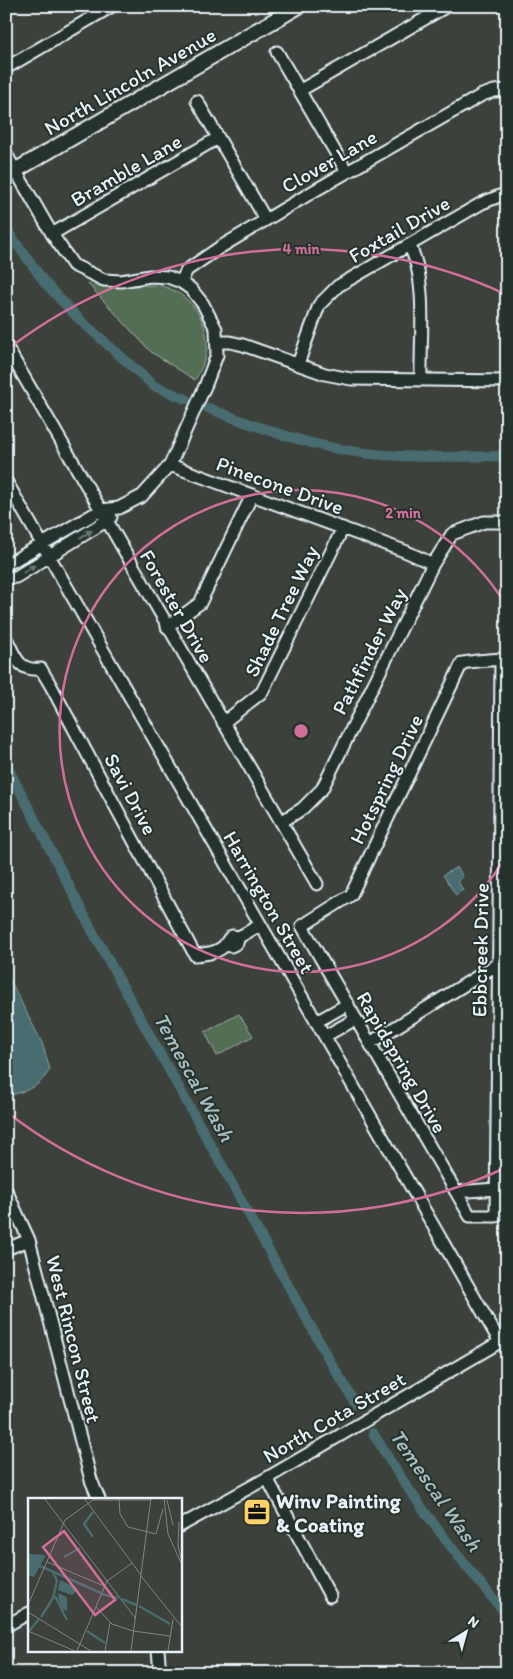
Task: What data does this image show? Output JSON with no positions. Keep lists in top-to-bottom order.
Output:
{
  "streets": {
    "main road": ["North Lincoln Avenue"],
    "street": [
      "Clover Lane",
      "Bramble Lane",
      "Foxtail Drive",
      "Pinecone Drive",
      "Forester Drive",
      "Shade Tree Way",
      "Pathfinder Way",
      "Hotspring Drive",
      "Savi Drive",
      "Harrington Street",
      "Ebbcreek Drive",
      "Rapidspring Drive",
      "West Rincon Street",
      "North Cota Street"
    ]
  },
  "crossings": [
    ["Pinecone Drive", "Shade Tree Way"],
    ["Pinecone Drive", "Pathfinder Way"],
    ["Forester Drive", "Shade Tree Way"],
    ["Forester Drive", "Pathfinder Way"],
    ["Hotspring Drive", "Ebbcreek Drive"],
    ["Hotspring Drive", "Rapidspring Drive"],
    ["Savi Drive", "Harrington Street"],
    ["Harrington Street", "North Cota Street"],
    ["Ebbcreek Drive", "Rapidspring Drive"]
  ],
  "water": ["Temescal Wash"],
  "places": {
    "office": ["Winv Painting & Coating"]
  },
  "north": "top right",
  "rings": ["4 min", "2 min"]
}
